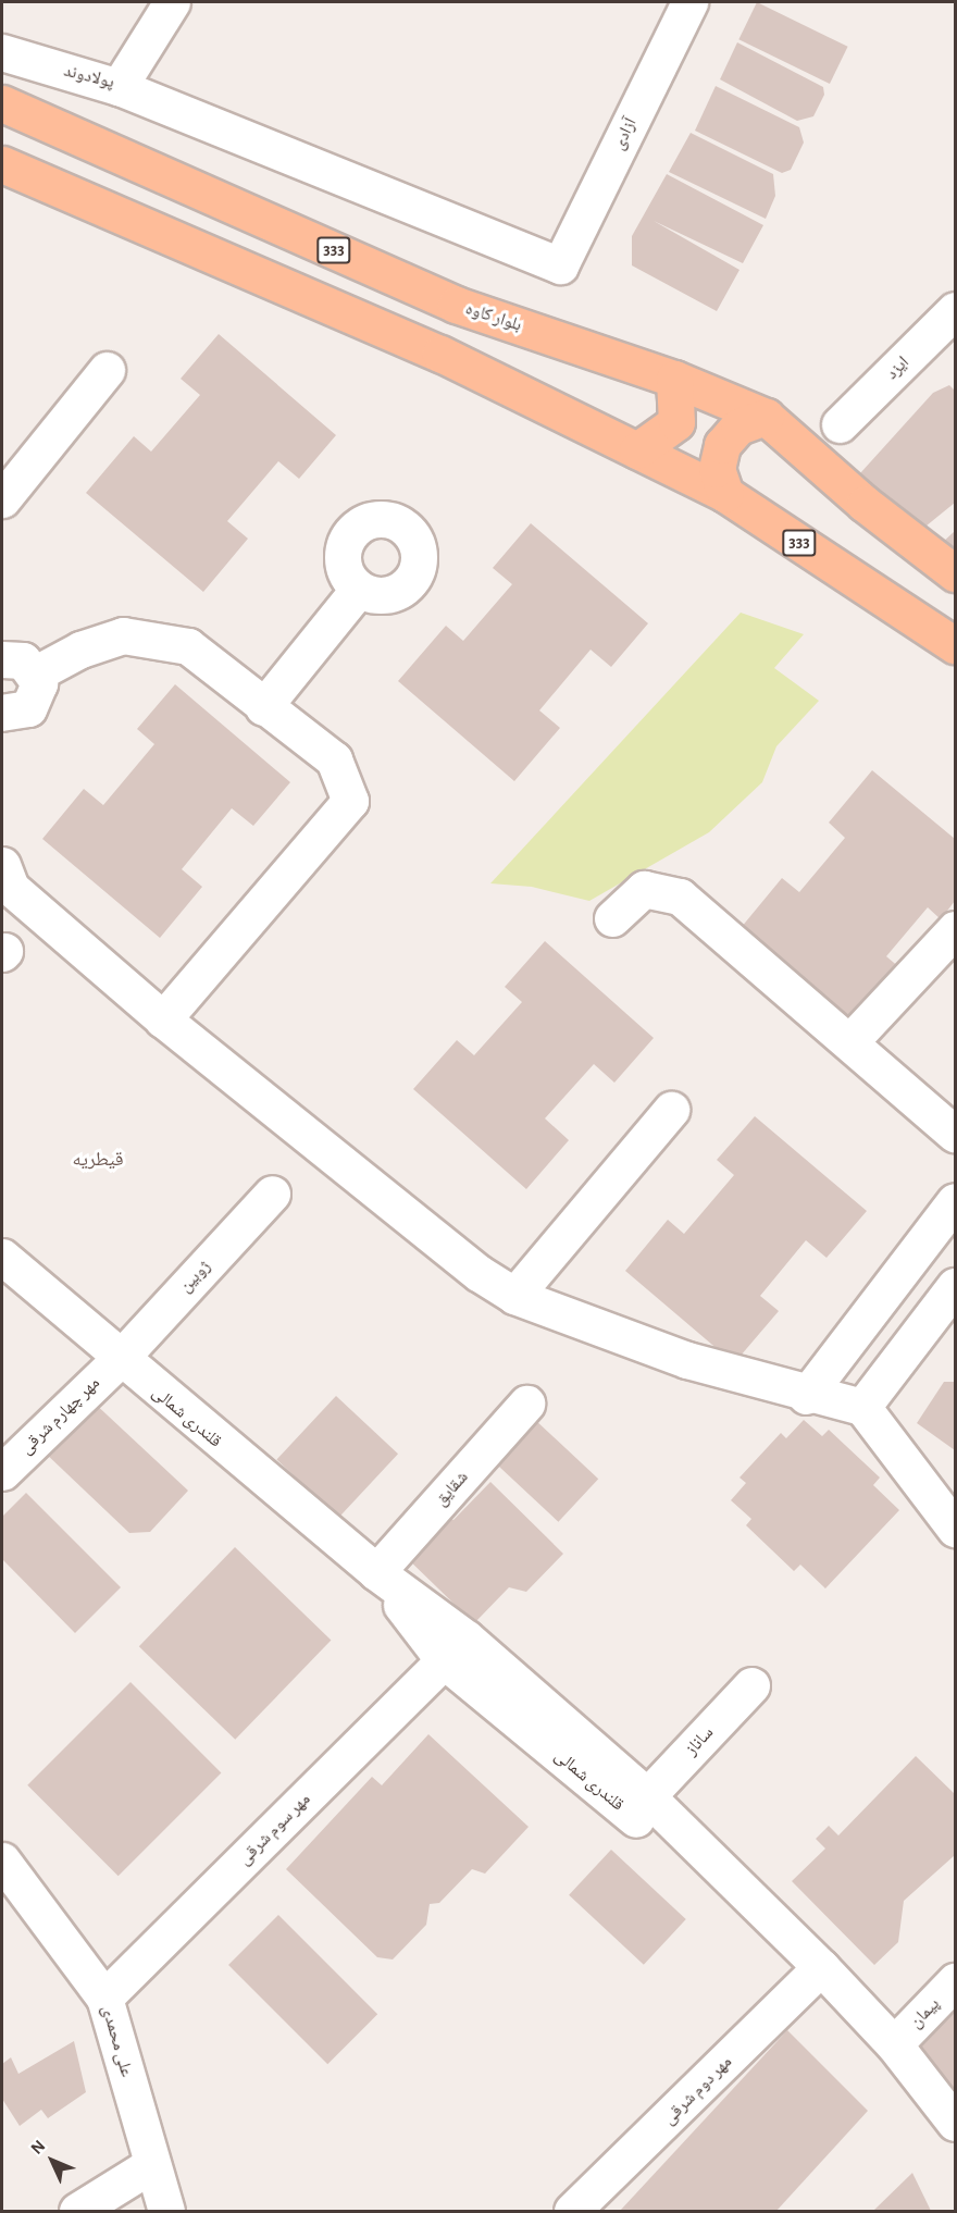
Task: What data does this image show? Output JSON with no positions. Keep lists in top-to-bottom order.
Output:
{
  "streets": {
    "main road": ["333", "بلوار کاوه"],
    "street": [
      "پولادوند",
      "آزادی",
      "ایزد",
      "ژوبین",
      "مهر چهارم شرقی",
      "قلندری شمالی",
      "شقایق",
      "ساناز",
      "مهر سوم شرقی",
      "پیمان",
      "علی محمدی",
      "مهر دوم شرقی"
    ]
  },
  "crossings": [
    ["پولادوند", "آزادی"],
    ["ژوبین", "مهر چهارم شرقی"],
    ["ژوبین", "قلندری شمالی"],
    ["مهر چهارم شرقی", "قلندری شمالی"],
    ["قلندری شمالی", "شقایق"],
    ["قلندری شمالی", "ساناز"],
    ["قلندری شمالی", "مهر سوم شرقی"],
    ["قلندری شمالی", "پیمان"],
    ["قلندری شمالی", "مهر دوم شرقی"],
    ["مهر سوم شرقی", "علی محمدی"]
  ],
  "districts": ["قیطریه"],
  "north": "top left"
}
